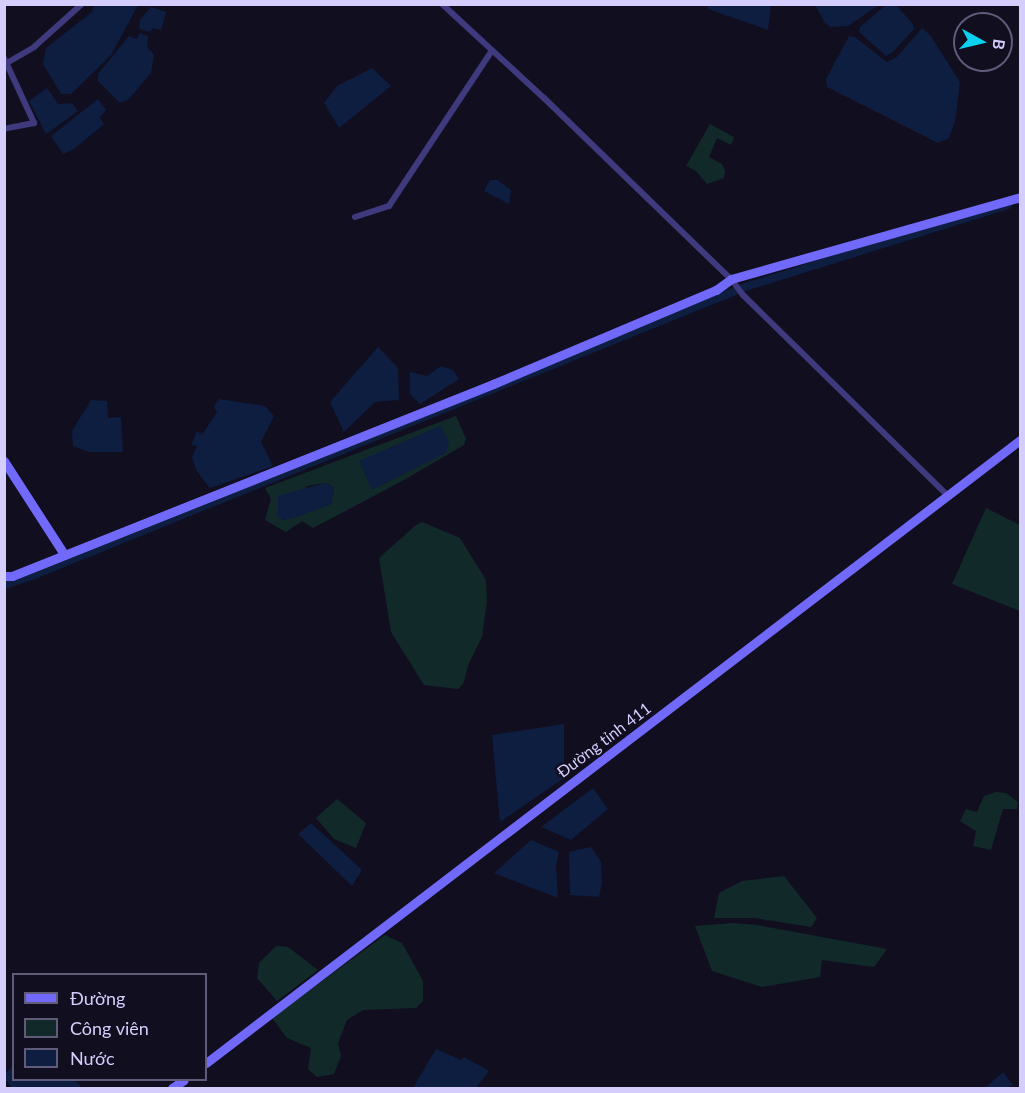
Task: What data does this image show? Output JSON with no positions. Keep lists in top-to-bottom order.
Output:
{
  "streets": {
    "main road": ["Đường tỉnh 411"]
  },
  "legend": ["Đường", "Công viên", "Nước"],
  "north": "right"
}
